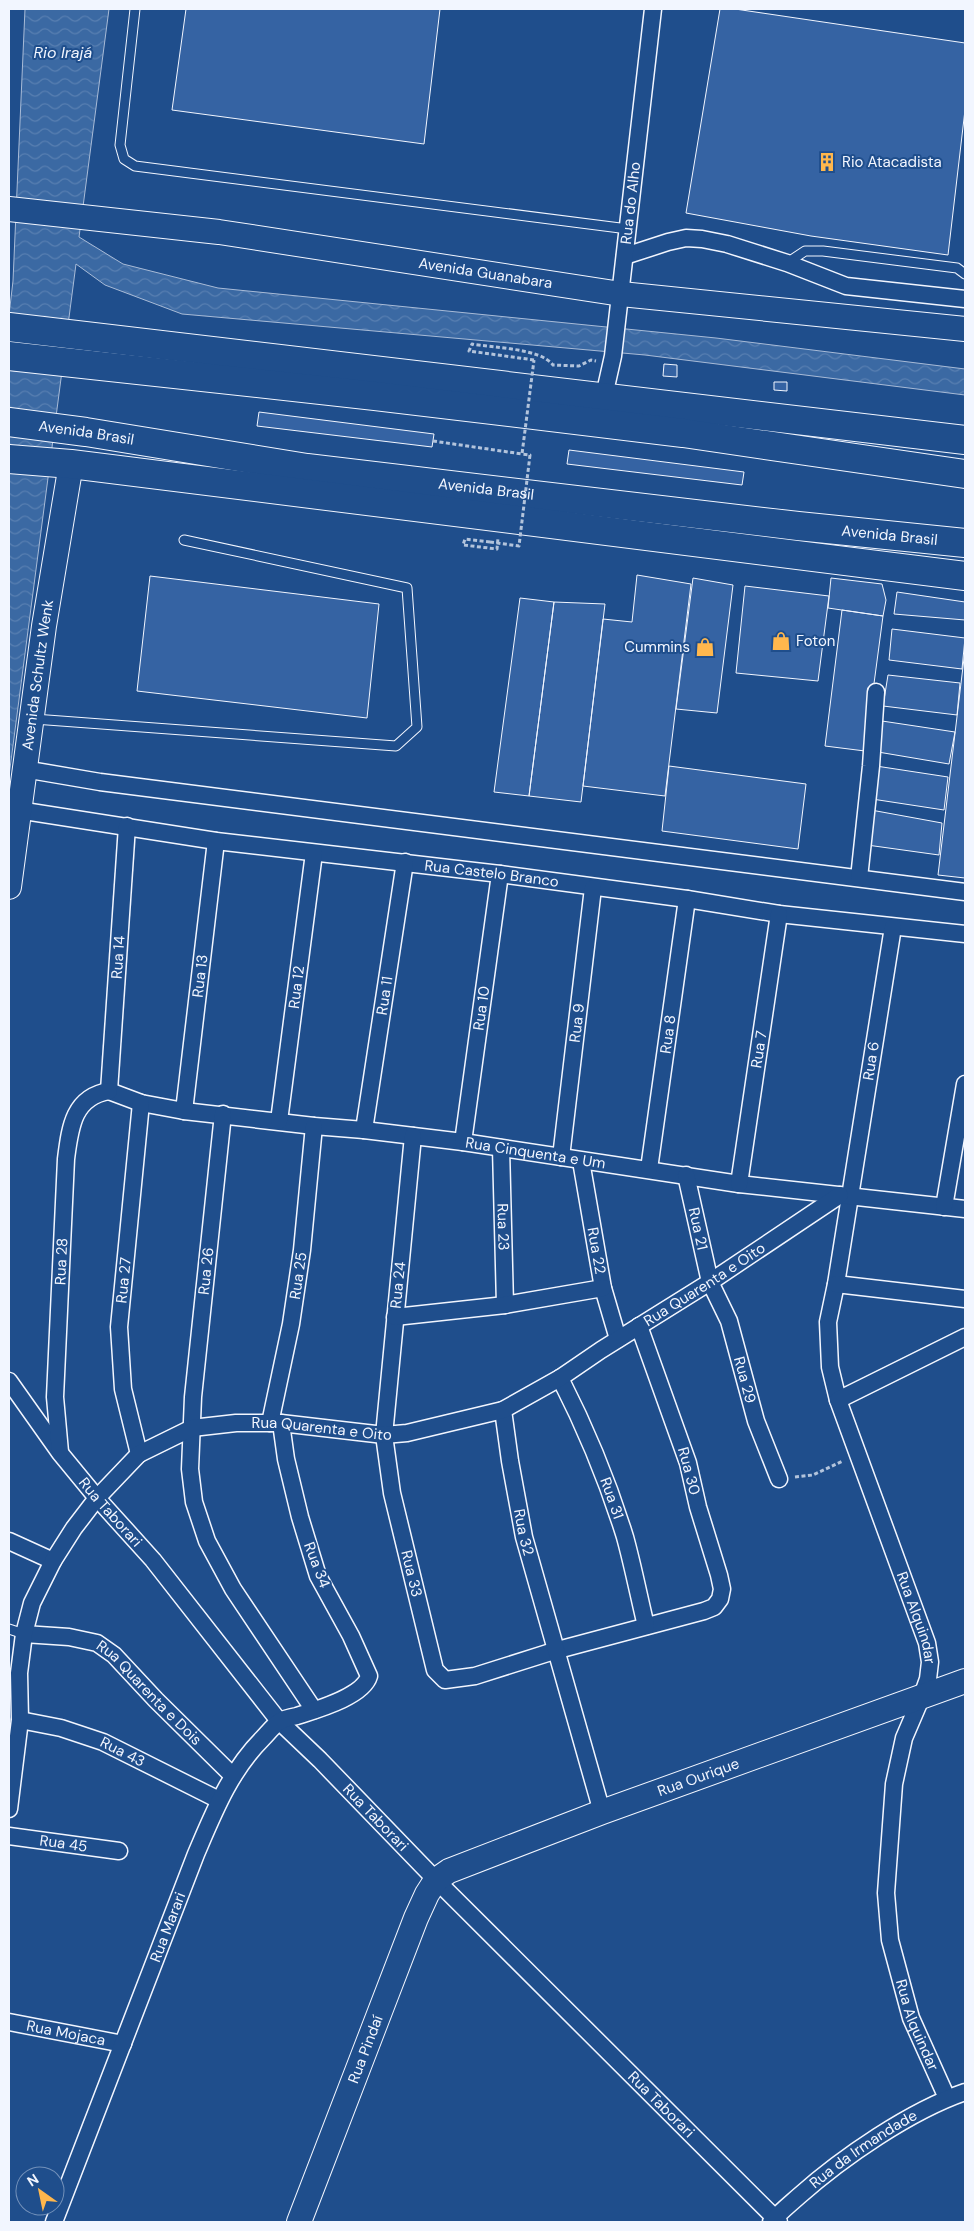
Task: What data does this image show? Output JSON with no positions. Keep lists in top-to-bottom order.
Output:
{
  "streets": {
    "highway": ["Avenida Brasil"],
    "street": [
      "Rua do Alho",
      "Avenida Guanabara",
      "Avenida Schultz Wenk",
      "Rua Castelo Branco",
      "Rua 14",
      "Rua 13",
      "Rua 12",
      "Rua 11",
      "Rua 10",
      "Rua 9",
      "Rua 8",
      "Rua 7",
      "Rua 6",
      "Rua Cinquenta e Um",
      "Rua 23",
      "Rua 21",
      "Rua 22",
      "Rua 28",
      "Rua 26",
      "Rua 25",
      "Rua 27",
      "Rua 24",
      "Rua Quarenta e Oito",
      "Rua 29",
      "Rua 30",
      "Rua 31",
      "Rua Taborari",
      "Rua 32",
      "Rua 34",
      "Rua 33",
      "Rua Alquindar",
      "Rua Quarenta e Dois",
      "Rua 43",
      "Rua Ourique",
      "Rua 45",
      "Rua Marari",
      "Rua Mojaca",
      "Rua Pindaí",
      "Rua da Irmandade"
    ]
  },
  "crossings": [
    ["Rua do Alho", "Avenida Guanabara"],
    ["Avenida Brasil", "Avenida Schultz Wenk"],
    ["Avenida Schultz Wenk", "Rua Castelo Branco"],
    ["Rua Castelo Branco", "Rua 14"],
    ["Rua Castelo Branco", "Rua 13"],
    ["Rua Castelo Branco", "Rua 12"],
    ["Rua Castelo Branco", "Rua 11"],
    ["Rua Castelo Branco", "Rua 10"],
    ["Rua Castelo Branco", "Rua 9"],
    ["Rua Castelo Branco", "Rua 8"],
    ["Rua Castelo Branco", "Rua 7"],
    ["Rua Castelo Branco", "Rua 6"],
    ["Rua 14", "Rua Cinquenta e Um"],
    ["Rua 14", "Rua 28"],
    ["Rua 13", "Rua Cinquenta e Um"],
    ["Rua 12", "Rua Cinquenta e Um"],
    ["Rua 11", "Rua Cinquenta e Um"],
    ["Rua 10", "Rua Cinquenta e Um"],
    ["Rua 9", "Rua Cinquenta e Um"],
    ["Rua 8", "Rua Cinquenta e Um"],
    ["Rua 7", "Rua Cinquenta e Um"],
    ["Rua 6", "Rua Cinquenta e Um"],
    ["Rua 6", "Rua Quarenta e Oito"],
    ["Rua 6", "Rua Alquindar"],
    ["Rua Cinquenta e Um", "Rua 23"],
    ["Rua Cinquenta e Um", "Rua 21"],
    ["Rua Cinquenta e Um", "Rua 22"],
    ["Rua Cinquenta e Um", "Rua 28"],
    ["Rua Cinquenta e Um", "Rua 26"],
    ["Rua Cinquenta e Um", "Rua 25"],
    ["Rua Cinquenta e Um", "Rua 27"],
    ["Rua Cinquenta e Um", "Rua 24"],
    ["Rua Cinquenta e Um", "Rua Quarenta e Oito"],
    ["Rua Cinquenta e Um", "Rua Alquindar"],
    ["Rua 21", "Rua Quarenta e Oito"],
    ["Rua 21", "Rua 29"],
    ["Rua 22", "Rua Quarenta e Oito"],
    ["Rua 28", "Rua Taborari"],
    ["Rua 26", "Rua Quarenta e Oito"],
    ["Rua 26", "Rua Marari"],
    ["Rua 25", "Rua Quarenta e Oito"],
    ["Rua 25", "Rua 34"],
    ["Rua 27", "Rua Quarenta e Oito"],
    ["Rua 24", "Rua Quarenta e Oito"],
    ["Rua 24", "Rua 33"],
    ["Rua Quarenta e Oito", "Rua 29"],
    ["Rua Quarenta e Oito", "Rua 30"],
    ["Rua Quarenta e Oito", "Rua 31"],
    ["Rua Quarenta e Oito", "Rua Taborari"],
    ["Rua Quarenta e Oito", "Rua 32"],
    ["Rua Quarenta e Oito", "Rua 34"],
    ["Rua Quarenta e Oito", "Rua 33"],
    ["Rua Quarenta e Oito", "Rua Alquindar"],
    ["Rua Quarenta e Oito", "Rua Quarenta e Dois"],
    ["Rua Quarenta e Oito", "Rua 43"],
    ["Rua 30", "Rua 31"],
    ["Rua Taborari", "Rua Ourique"],
    ["Rua Taborari", "Rua Marari"],
    ["Rua Taborari", "Rua Pindaí"],
    ["Rua Taborari", "Rua da Irmandade"],
    ["Rua 32", "Rua 33"],
    ["Rua 32", "Rua Ourique"],
    ["Rua 34", "Rua Marari"],
    ["Rua Alquindar", "Rua Ourique"],
    ["Rua Alquindar", "Rua da Irmandade"],
    ["Rua Quarenta e Dois", "Rua Marari"],
    ["Rua 43", "Rua Marari"],
    ["Rua Ourique", "Rua Pindaí"],
    ["Rua Marari", "Rua Mojaca"]
  ],
  "water": ["Rio Irajá"],
  "places": {
    "building": ["Rio Atacadista"],
    "shop": ["Foton", "Cummins"]
  },
  "north": "top left"
}
